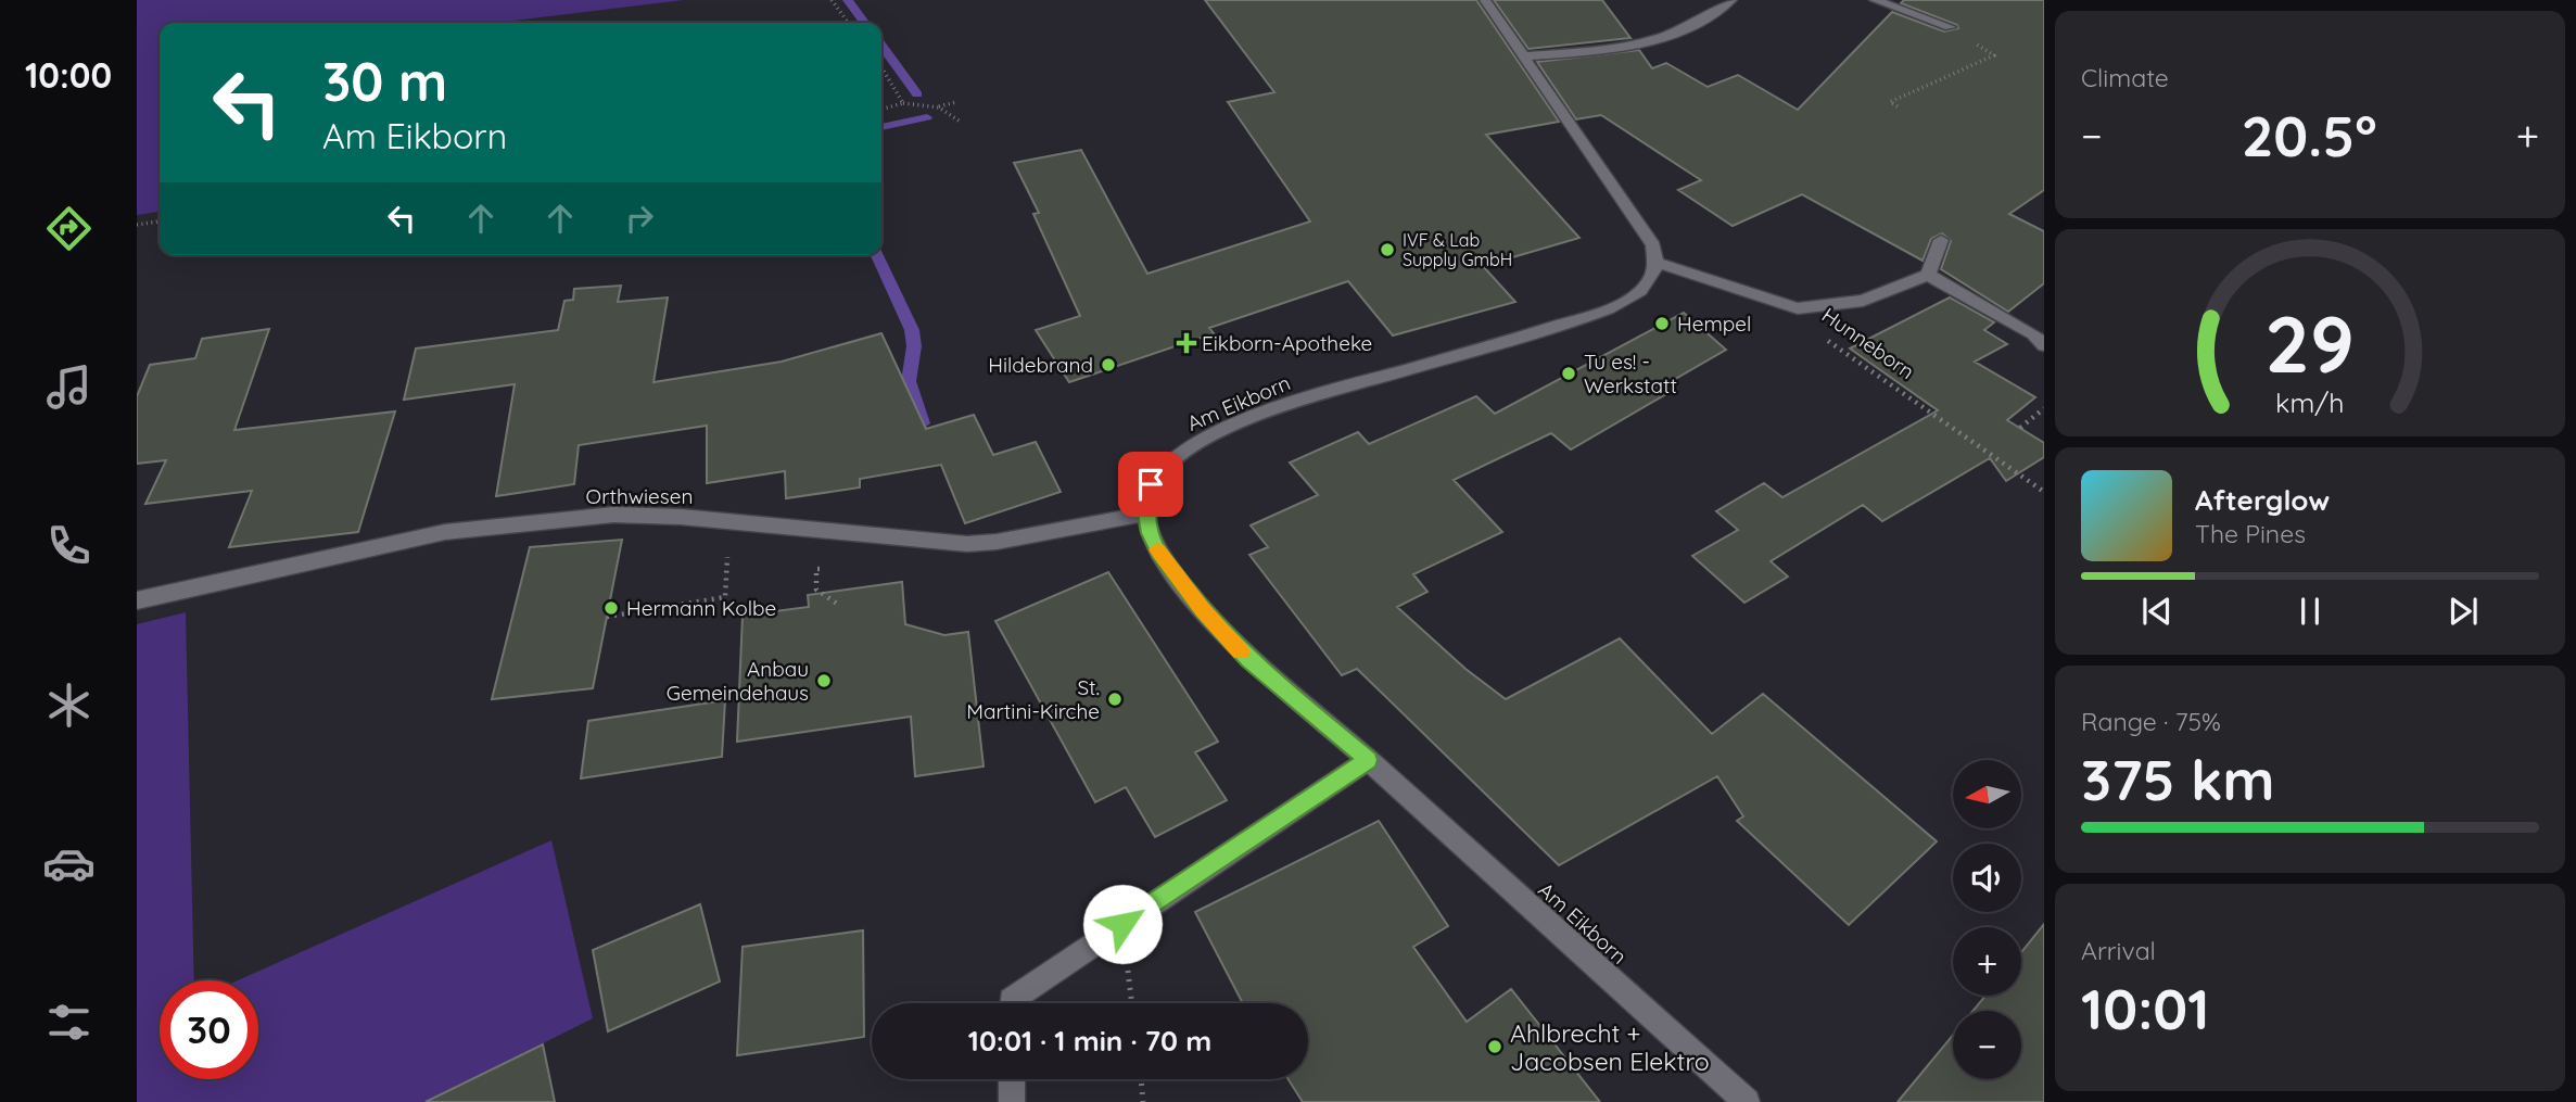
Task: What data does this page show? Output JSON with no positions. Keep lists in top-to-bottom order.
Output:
{
  "streets": {
    "street": ["Hunneborn", "Am Eikborn", "Orthwiesen"]
  },
  "crossings": [
    ["Hunneborn", "Am Eikborn"],
    ["Am Eikborn", "Orthwiesen"]
  ],
  "places": {
    "other": [
      "IVF & Lab Supply GmbH",
      "Hempel",
      "Hildebrand",
      "Tu es! - Werkstatt",
      "Hermann Kolbe",
      "Anbau Gemeindehaus",
      "St. Martini-Kirche",
      "Ahlbrecht + Jacobsen Elektro"
    ],
    "health": ["Eikborn-Apotheke"]
  },
  "north": "left",
  "page": {
    "tabs": "10:00",
    "tile": [
      "Climate",
      ["Range · 75%", "375 km"],
      ["Arrival", "10:01"]
    ],
    "turn": ["30 m", "Am Eikborn"],
    "heat": ["−", "20.5°", "+"],
    "song": ["Afterglow", "The Pines"],
    "map_buttons": ["+", "−"],
    "limit": "30",
    "trip": "10:01 · 1 min · 70 m",
    "gauge": ["29", "km/h"]
  }
}
